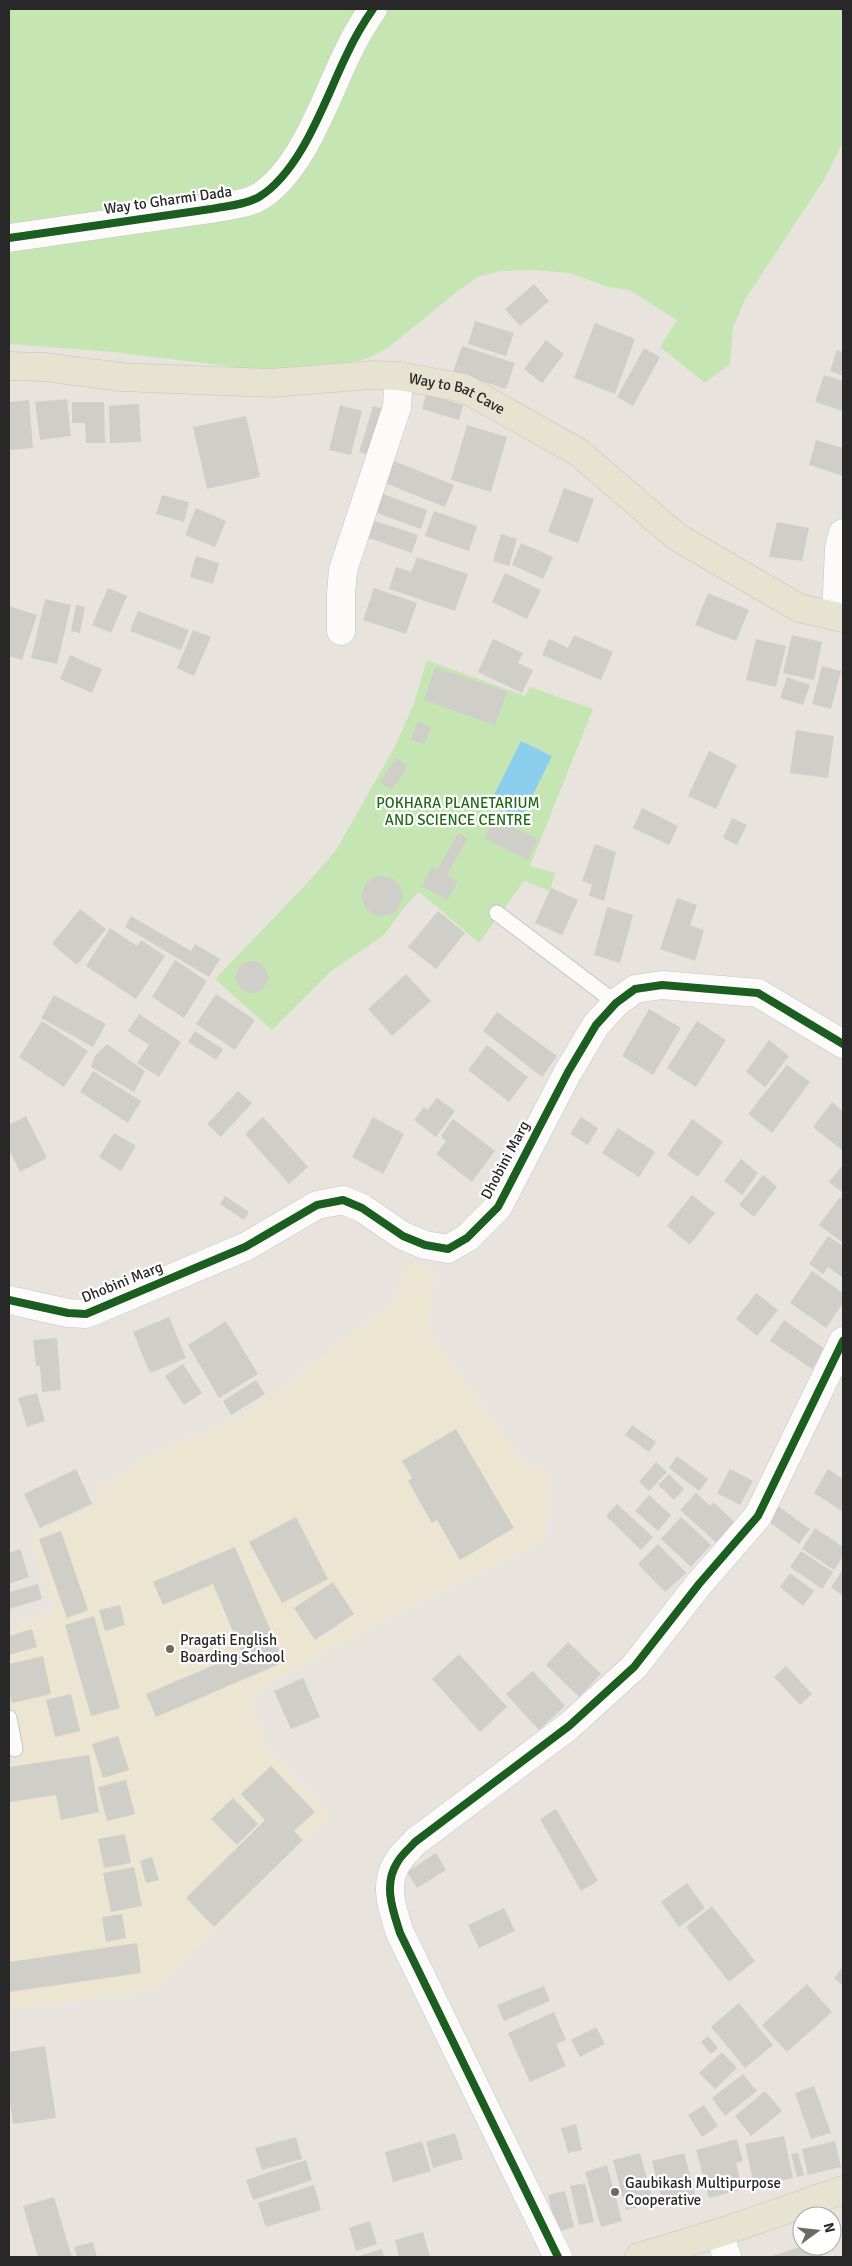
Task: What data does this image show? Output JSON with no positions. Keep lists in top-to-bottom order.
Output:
{
  "streets": {
    "main road": ["Way to Bat Cave"],
    "street": ["Way to Gharmi Dada", "Dhobini Marg"]
  },
  "parks": ["POKHARA PLANETARIUM AND SCIENCE CENTRE"],
  "places": ["Pragati English Boarding School", "Gaubikash Multipurpose Cooperative"],
  "north": "right"
}
